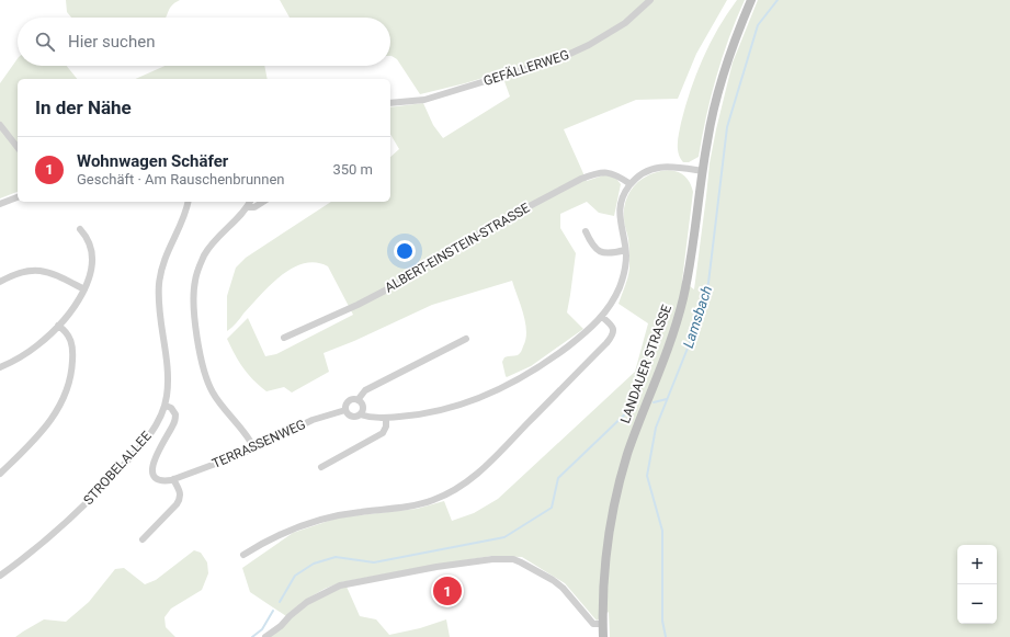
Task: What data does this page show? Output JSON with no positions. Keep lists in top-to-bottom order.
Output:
{
  "streets": {
    "main road": ["LANDAUER STRASSE"],
    "street": [
      "GEFÄLLERWEG",
      "ALBERT-EINSTEIN-STRASSE",
      "TERRASSENWEG",
      "STROBELALLEE"
    ]
  },
  "water": ["Lamsbach"],
  "page": {
    "search": "Hier suchen",
    "heading": "In der Nähe",
    "list": [
      {
        "mark": "1",
        "name": "Wohnwagen Schäfer",
        "note": "Geschäft · Am Rauschenbrunnen",
        "value": "350 m"
      }
    ],
    "map_buttons": ["+", "−"],
    "pins": "1"
  }
}
